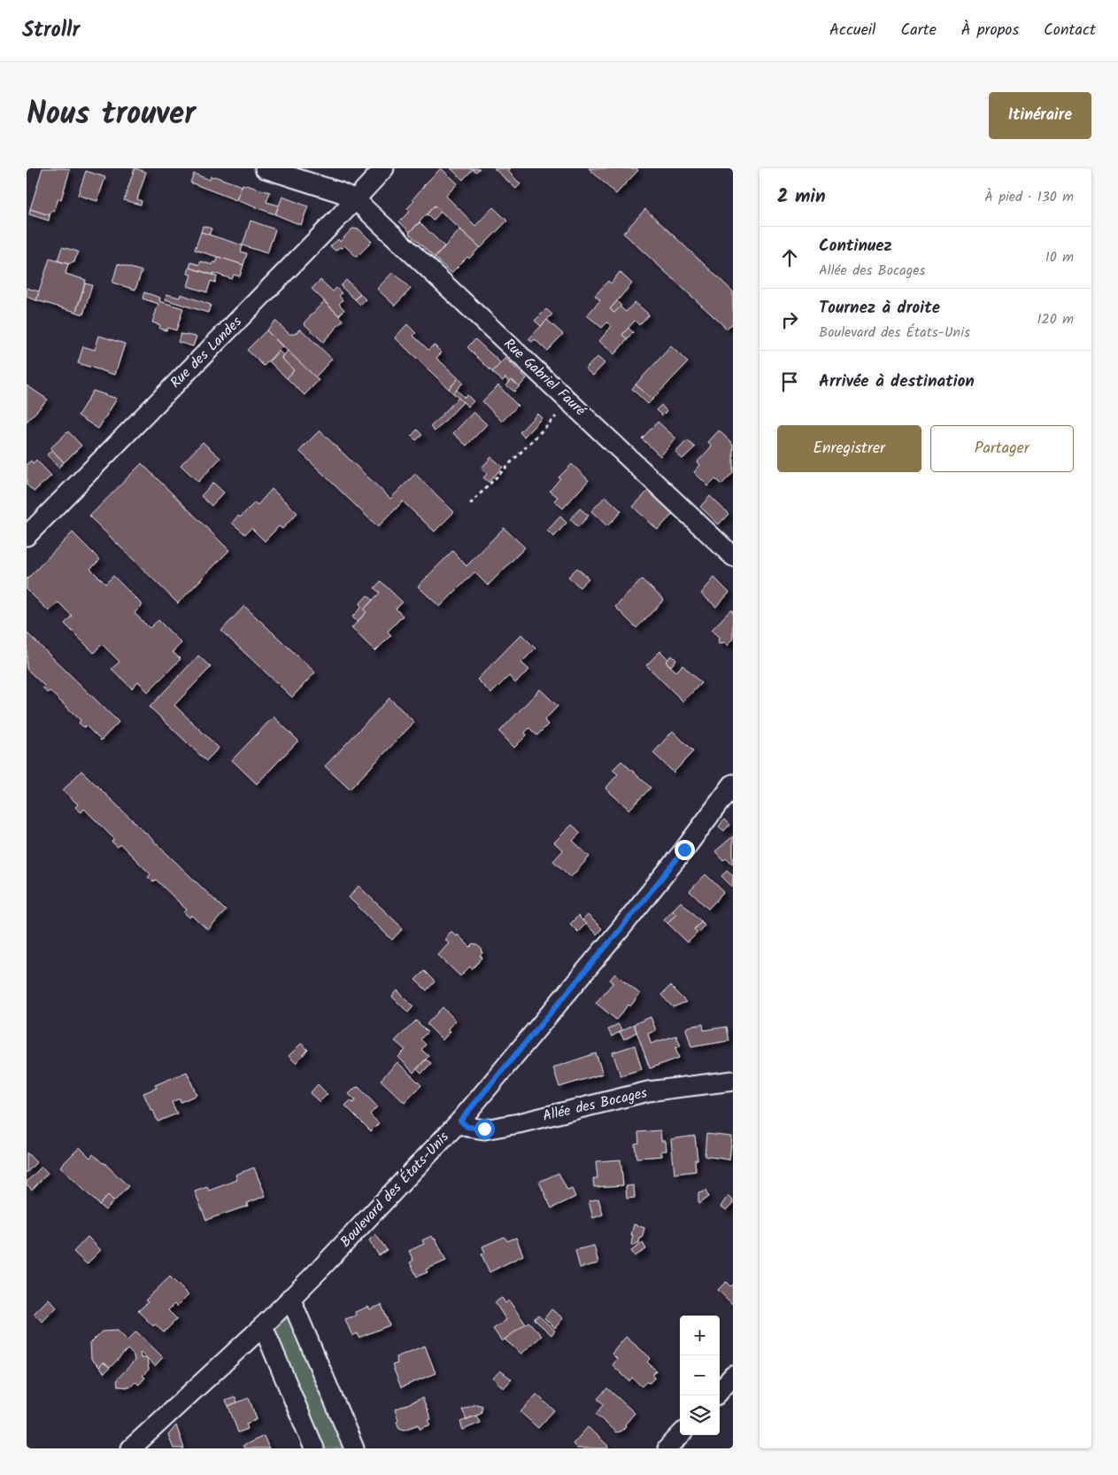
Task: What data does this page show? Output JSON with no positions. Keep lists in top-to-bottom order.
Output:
{
  "streets": {
    "street": [
      "Rue des Landes",
      "Rue Gabriel Fauré",
      "Allée des Bocages",
      "Boulevard des États-Unis"
    ]
  },
  "crossings": [
    ["Rue des Landes", "Rue Gabriel Fauré"],
    ["Allée des Bocages", "Boulevard des États-Unis"]
  ],
  "page": {
    "header": "Strollr",
    "nav": [
      "Accueil",
      "Carte",
      "À propos",
      "Contact"
    ],
    "title": "Nous trouver",
    "buttons": [
      "Itinéraire",
      ["Enregistrer", "Partager"]
    ],
    "heading": ["2 min", "À pied · 130 m"],
    "list": [
      ["Continuez", "Allée des Bocages", "10 m"],
      ["Tournez à droite", "Boulevard des États-Unis", "120 m"],
      "Arrivée à destination"
    ],
    "map_buttons": ["+", "−"]
  }
}
